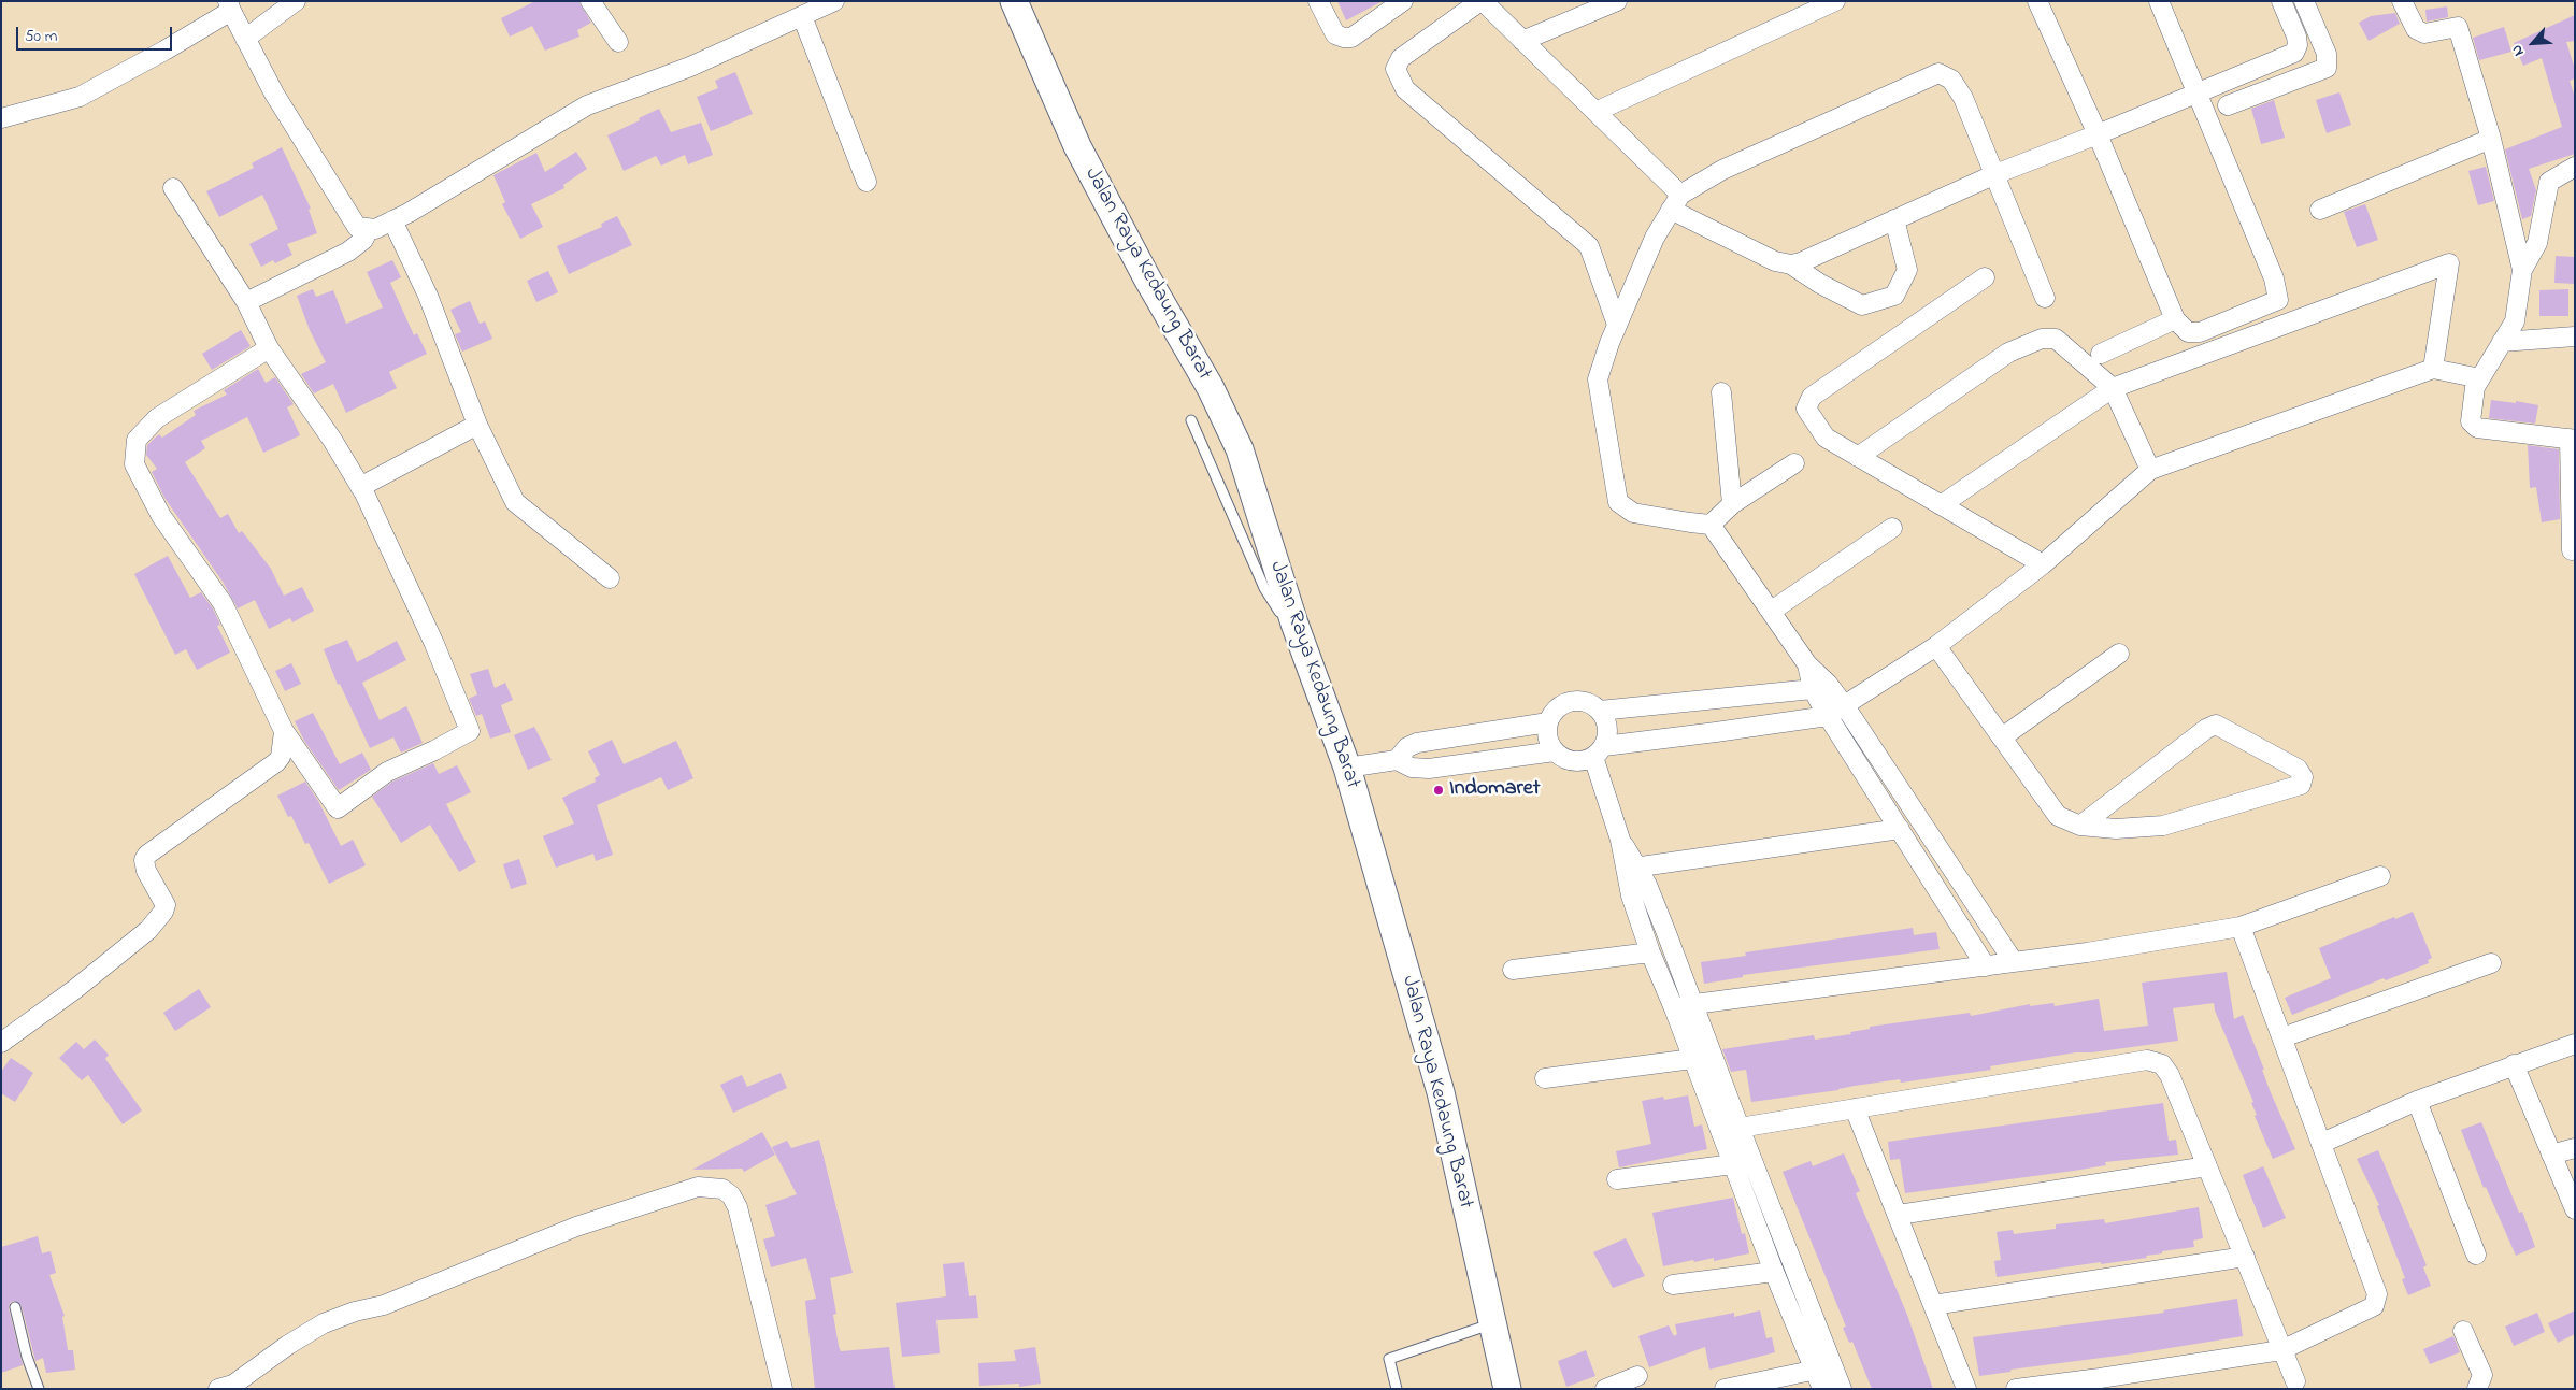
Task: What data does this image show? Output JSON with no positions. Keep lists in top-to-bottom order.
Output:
{
  "streets": {
    "street": ["Jalan Raya Kedaung Barat"]
  },
  "places": ["Indomaret"],
  "scale_bar": "50 m",
  "north": "bottom left"
}
